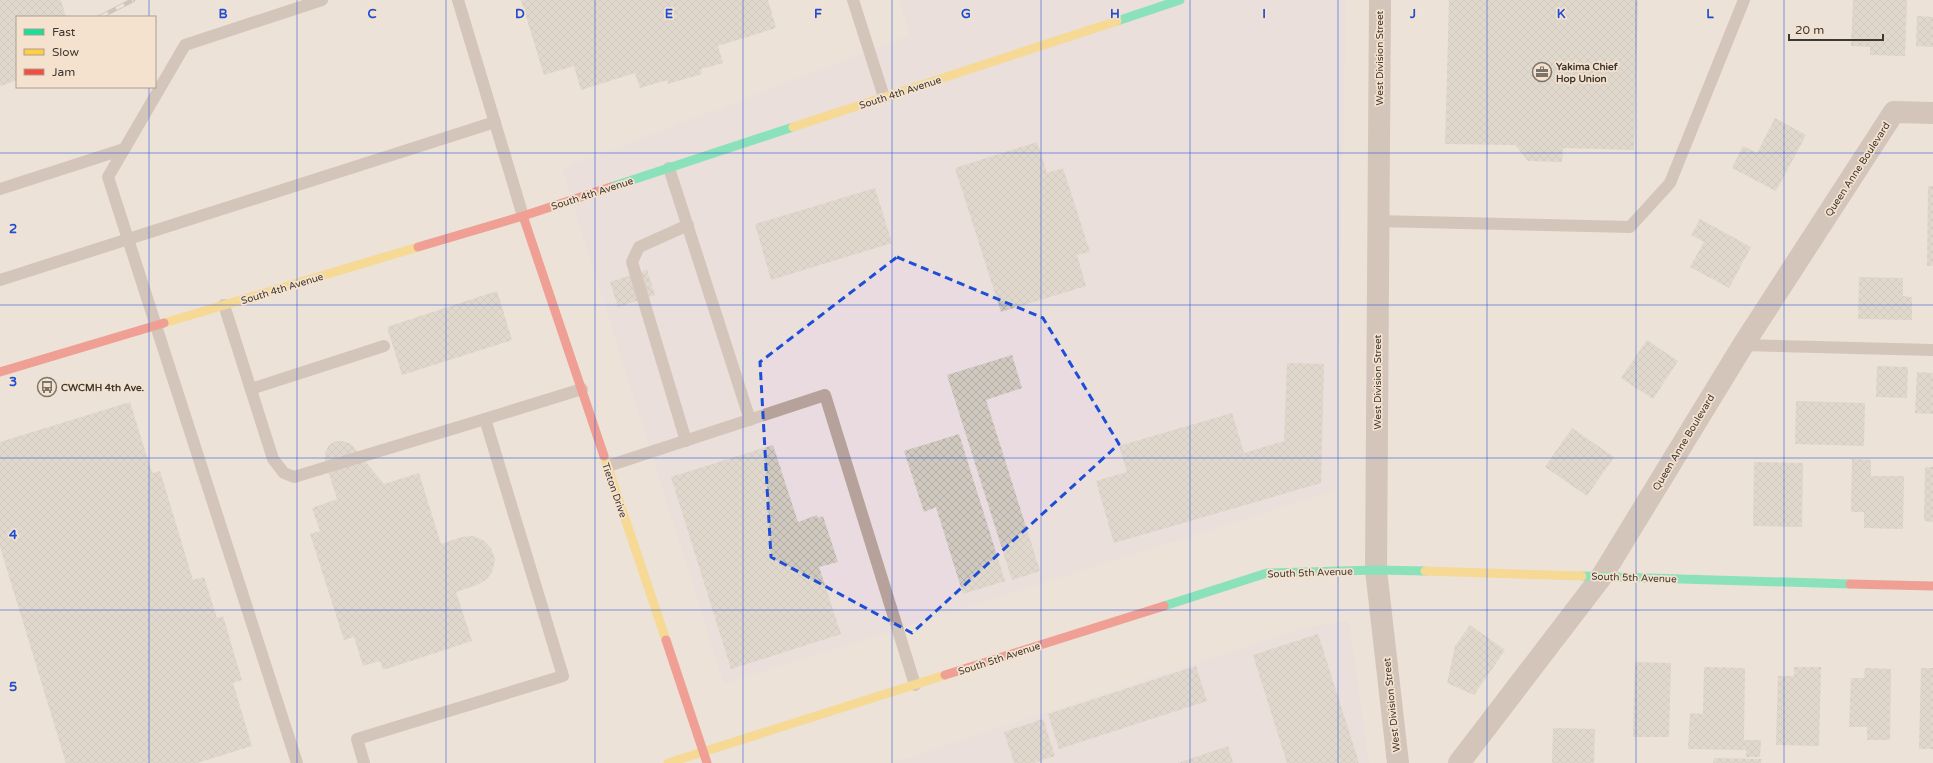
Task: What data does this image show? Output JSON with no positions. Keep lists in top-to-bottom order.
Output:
{
  "streets": {
    "street": [
      "West Division Street",
      "South 4th Avenue",
      "Queen Anne Boulevard",
      "Tieton Drive",
      "South 5th Avenue"
    ]
  },
  "crossings": [
    ["West Division Street", "South 5th Avenue"],
    ["South 4th Avenue", "Tieton Drive"],
    ["Queen Anne Boulevard", "South 5th Avenue"],
    ["Tieton Drive", "South 5th Avenue"]
  ],
  "places": {
    "office": ["Yakima Chief Hop Union"],
    "bus stop": ["CWCMH 4th Ave."]
  },
  "legend": ["Fast", "Slow", "Jam"],
  "scale_bar": "20 m",
  "grid": {
    "columns": [
      "B",
      "C",
      "D",
      "E",
      "F",
      "G",
      "H",
      "I",
      "J",
      "K",
      "L"
    ],
    "rows": [
      "2",
      "3",
      "4",
      "5"
    ]
  }
}
